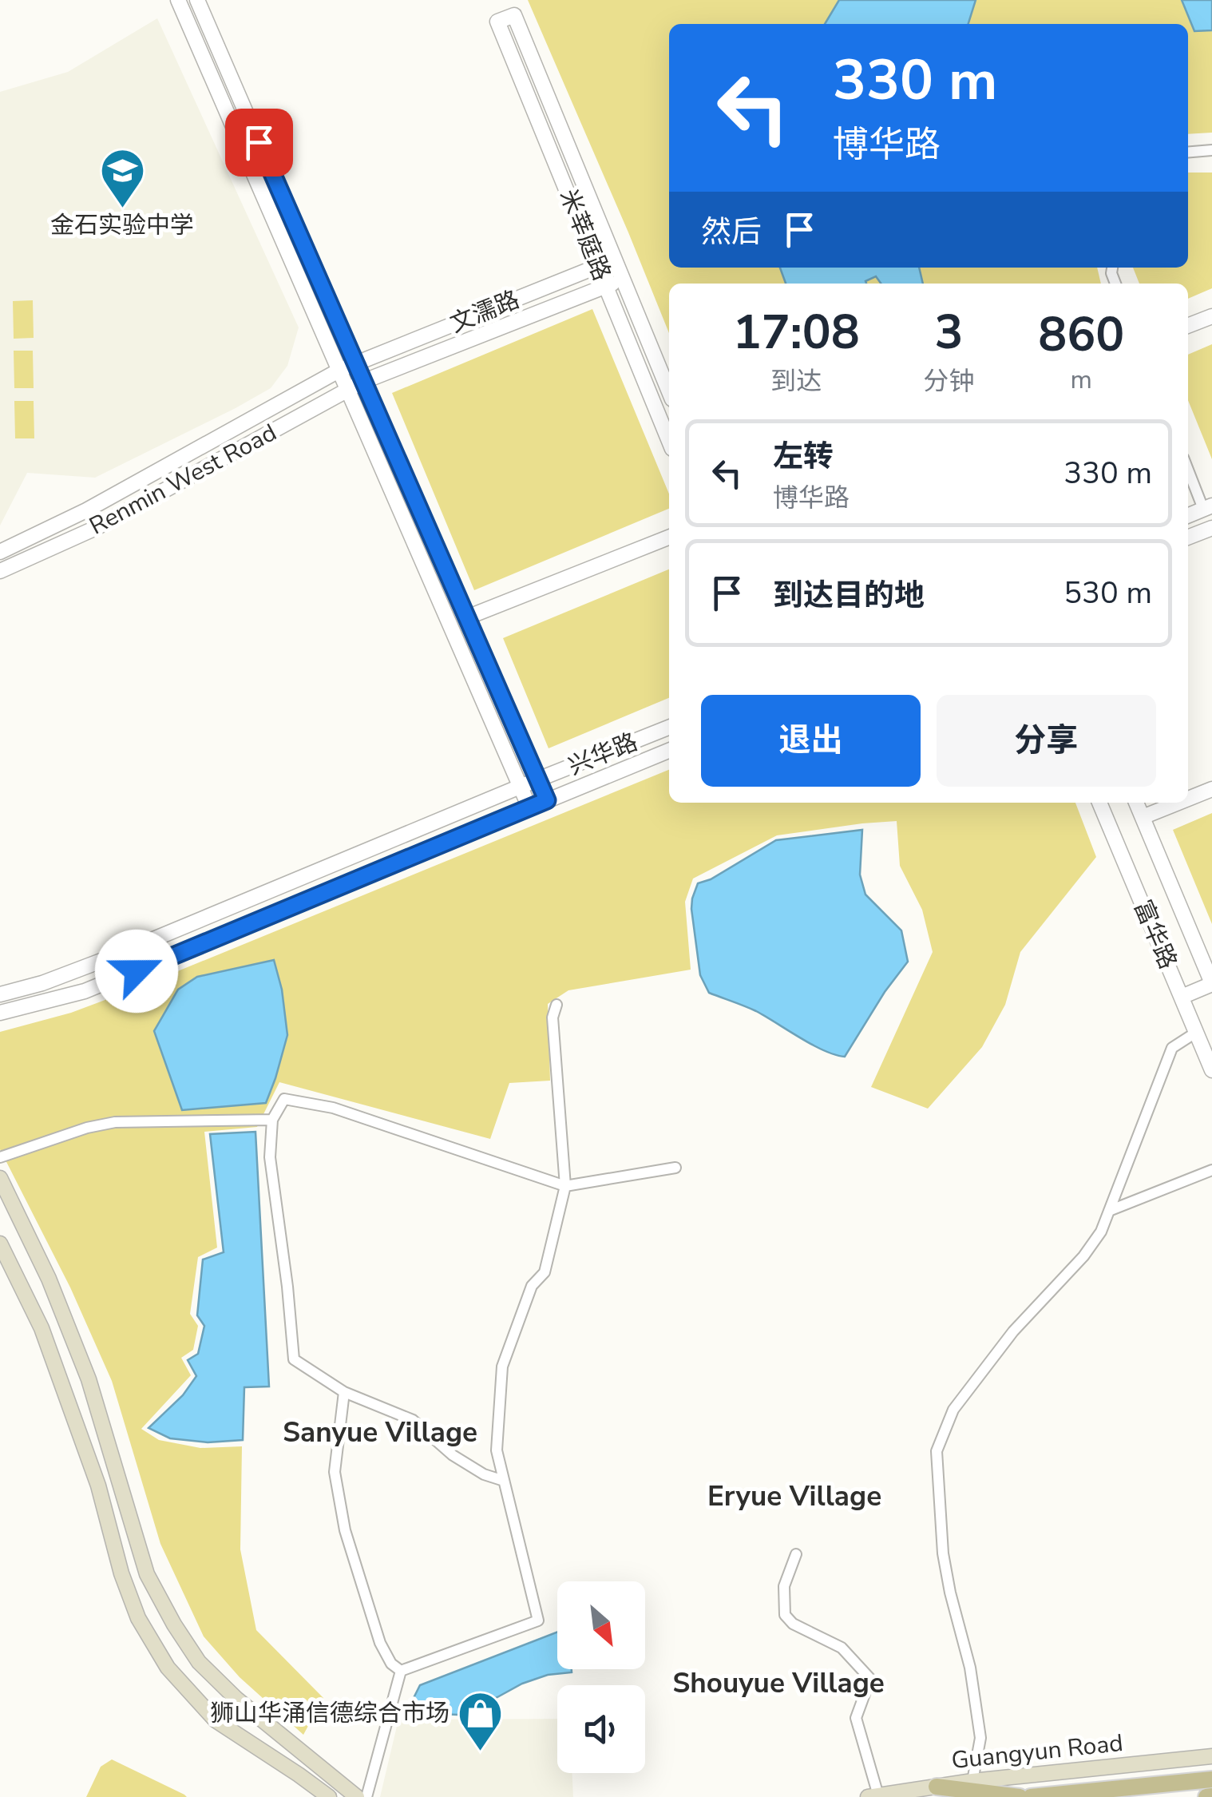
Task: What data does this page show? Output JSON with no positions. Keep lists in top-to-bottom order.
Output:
{
  "streets": {
    "main road": ["Guangyun Road"],
    "street": [
      "米莘庭路",
      "文濡路",
      "Renmin West Road",
      "兴华路",
      "富华路"
    ]
  },
  "crossings": [
    ["米莘庭路", "文濡路"],
    ["文濡路", "Renmin West Road"]
  ],
  "districts": ["Sanyue Village", "Eryue Village", "Shouyue Village"],
  "places": {
    "school or university": ["金石实验中学"],
    "shop": ["狮山华涌信德综合市场"]
  },
  "north": "bottom right",
  "page": {
    "turn": ["330 m", "博华路"],
    "then": "然后",
    "eta": [
      "17:08",
      "到达",
      "3",
      "分钟",
      "860",
      "m"
    ],
    "list": [
      {
        "name": "左转",
        "note": "博华路",
        "value": "330 m"
      },
      {
        "name": "到达目的地",
        "value": "530 m"
      }
    ],
    "buttons": ["退出", "分享"]
  }
}
